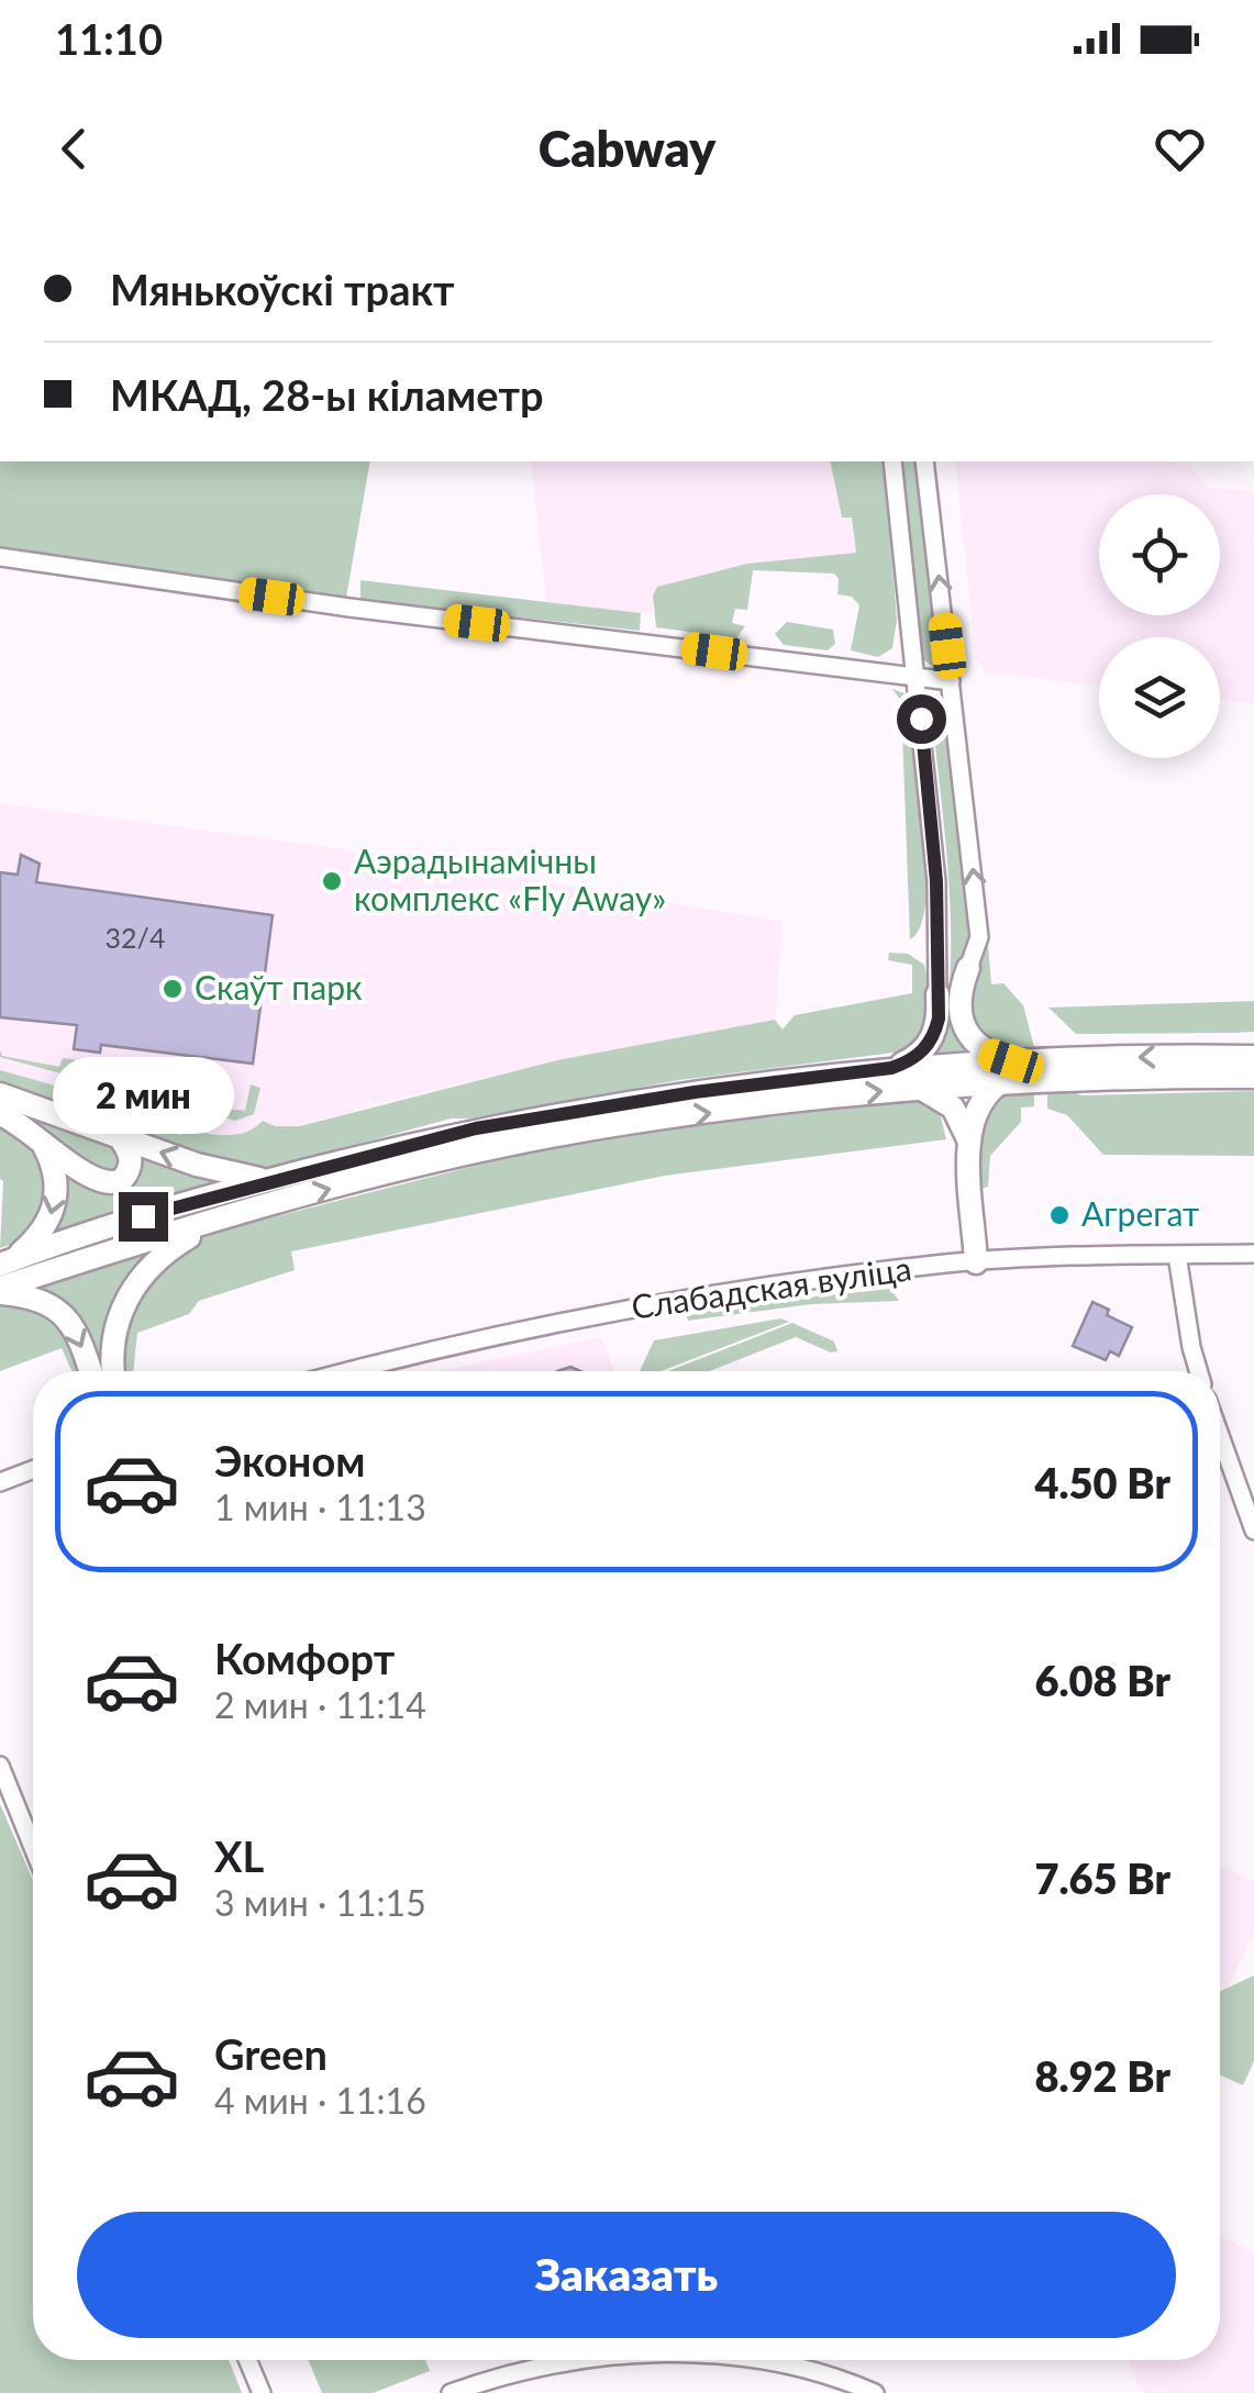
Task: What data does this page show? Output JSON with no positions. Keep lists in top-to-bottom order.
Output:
{
  "streets": {
    "street": ["Слабадская вуліца"]
  },
  "places": ["Аэрадынамічны комплекс «Fly Away»", "Скаўт парк", "Агрегат"],
  "house_numbers": ["32/4"],
  "page": {
    "status": "11:10",
    "header": "Cabway",
    "banner": ["Мянькоўскі тракт", "МКАД, 28-ы кіламетр"],
    "bubble": "2 мин",
    "list": [
      {
        "name": "Эконом",
        "note": "1 мин · 11:13",
        "value": "4.50 Br"
      },
      {
        "name": "Комфорт",
        "note": "2 мин · 11:14",
        "value": "6.08 Br"
      },
      {
        "name": "XL",
        "note": "3 мин · 11:15",
        "value": "7.65 Br"
      },
      {
        "name": "Green",
        "note": "4 мин · 11:16",
        "value": "8.92 Br"
      }
    ],
    "buttons": "Заказать"
  }
}
